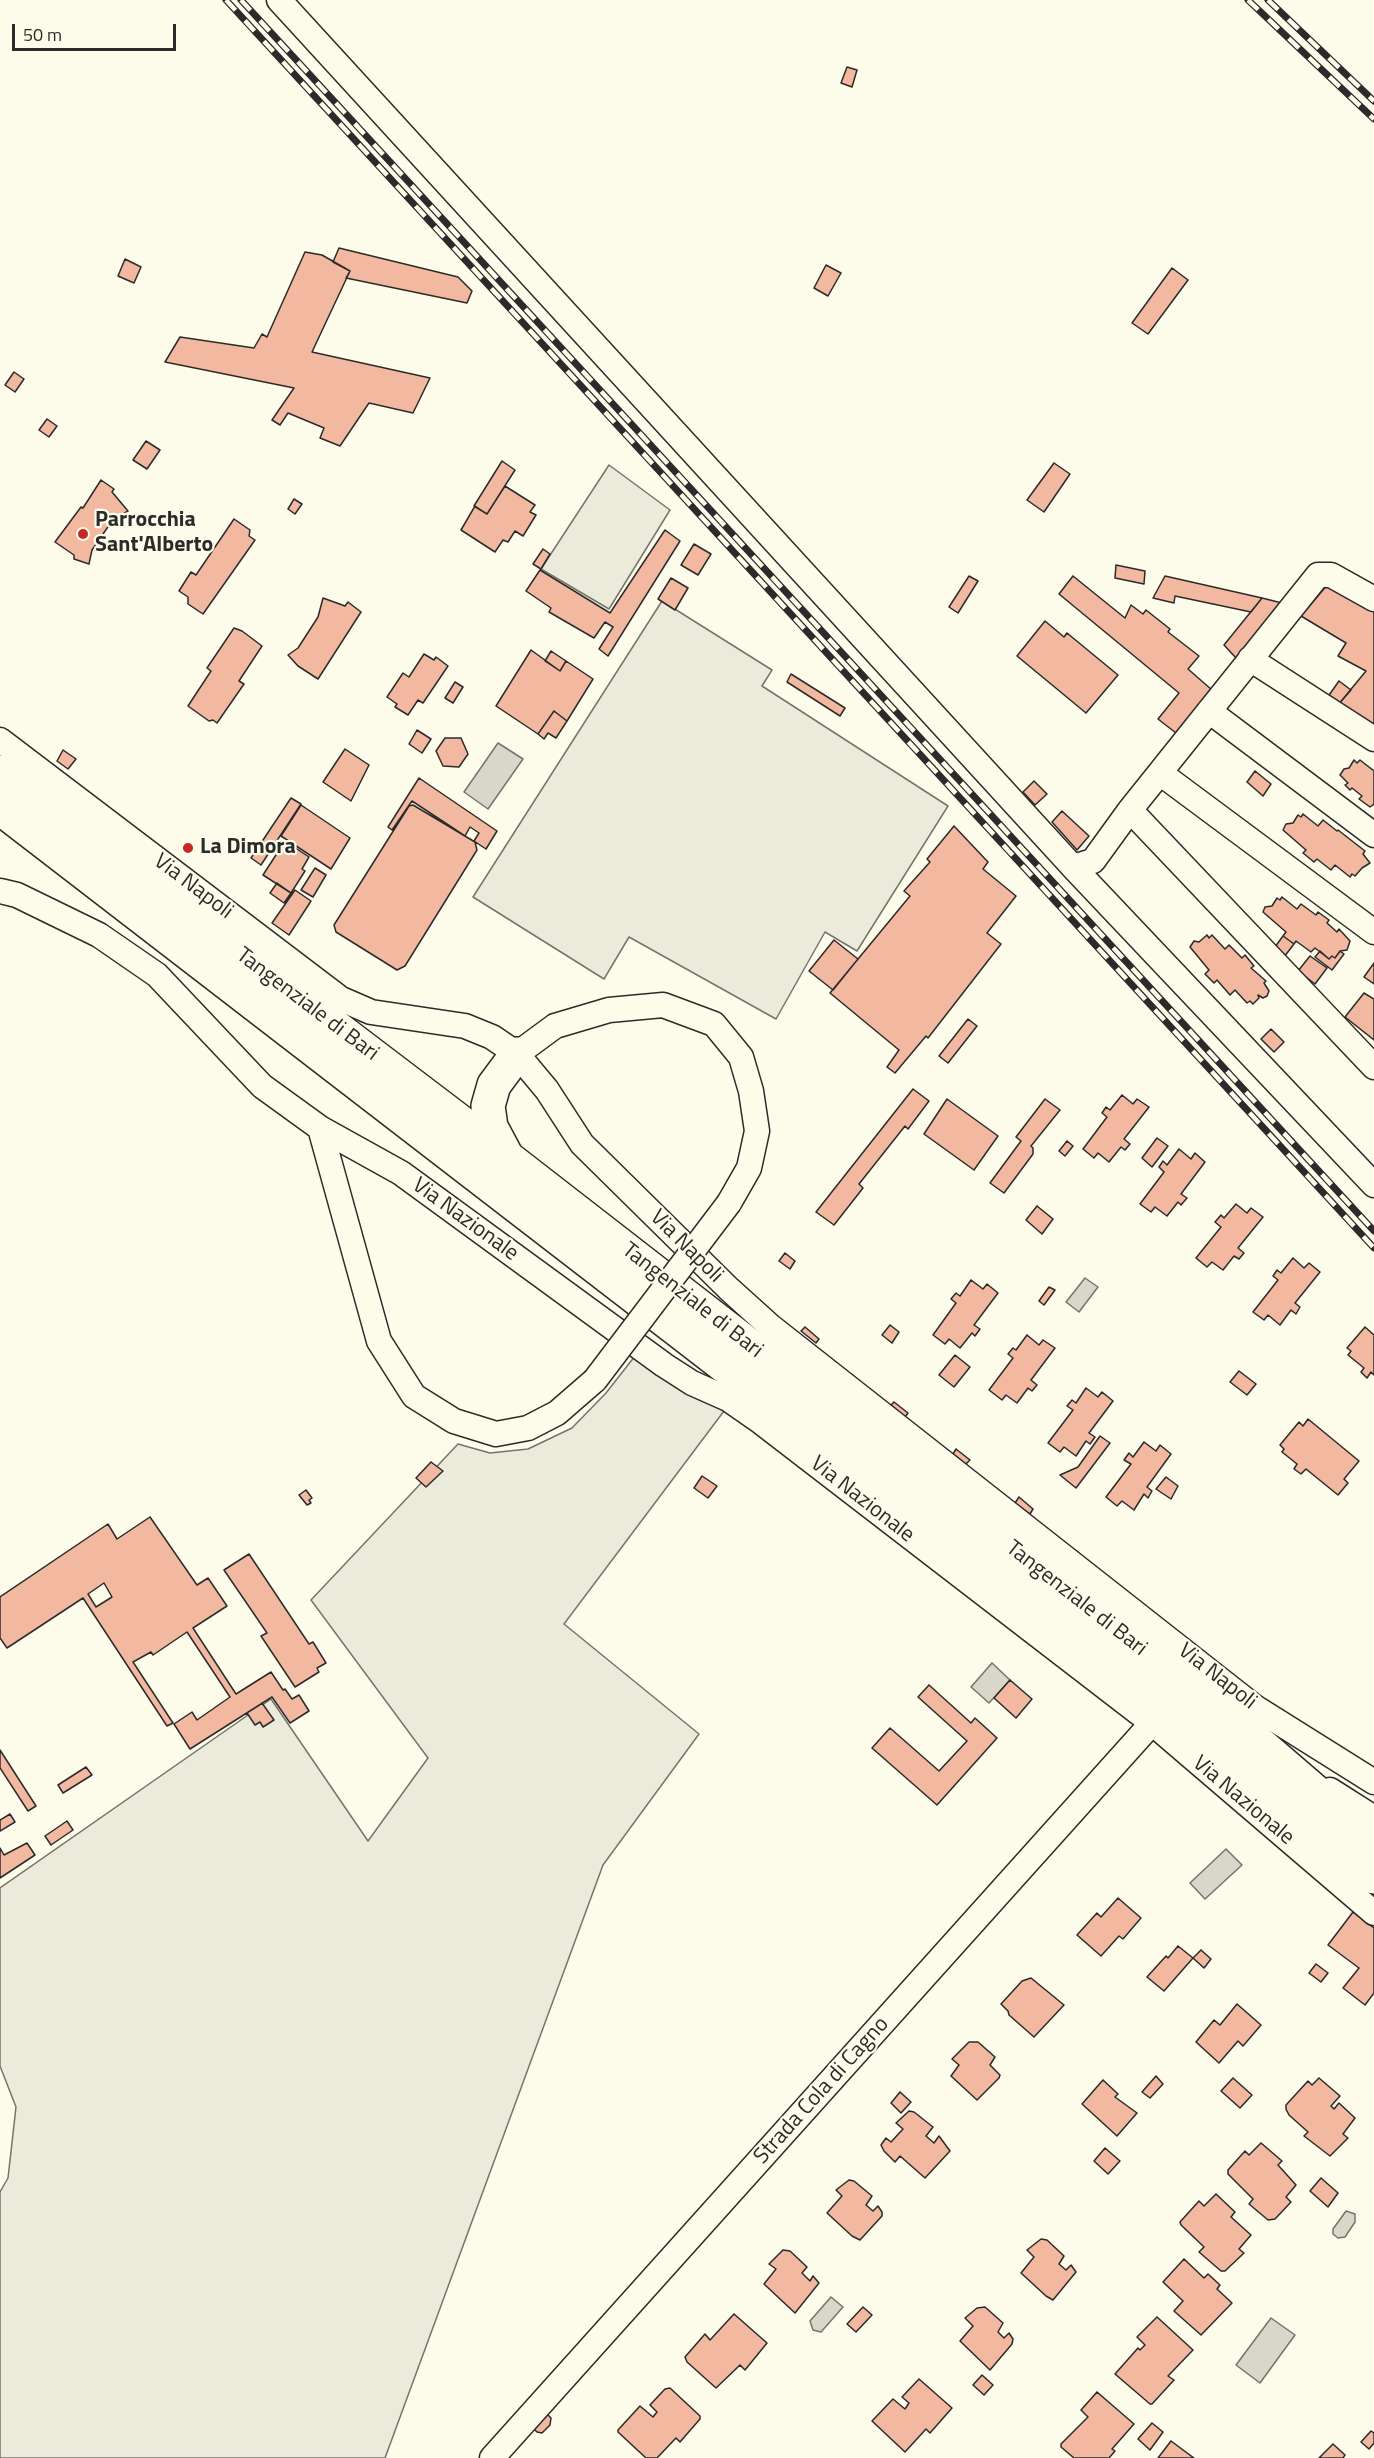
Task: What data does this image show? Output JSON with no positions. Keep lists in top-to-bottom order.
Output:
{
  "streets": {
    "highway": ["Tangenziale di Bari"],
    "street": ["Via Napoli", "Via Nazionale", "Strada Cola di Cagno"]
  },
  "crossings": [
    ["Via Nazionale", "Strada Cola di Cagno"]
  ],
  "places": ["Parrocchia Sant'Alberto", "La Dimora"],
  "scale_bar": "50 m"
}
